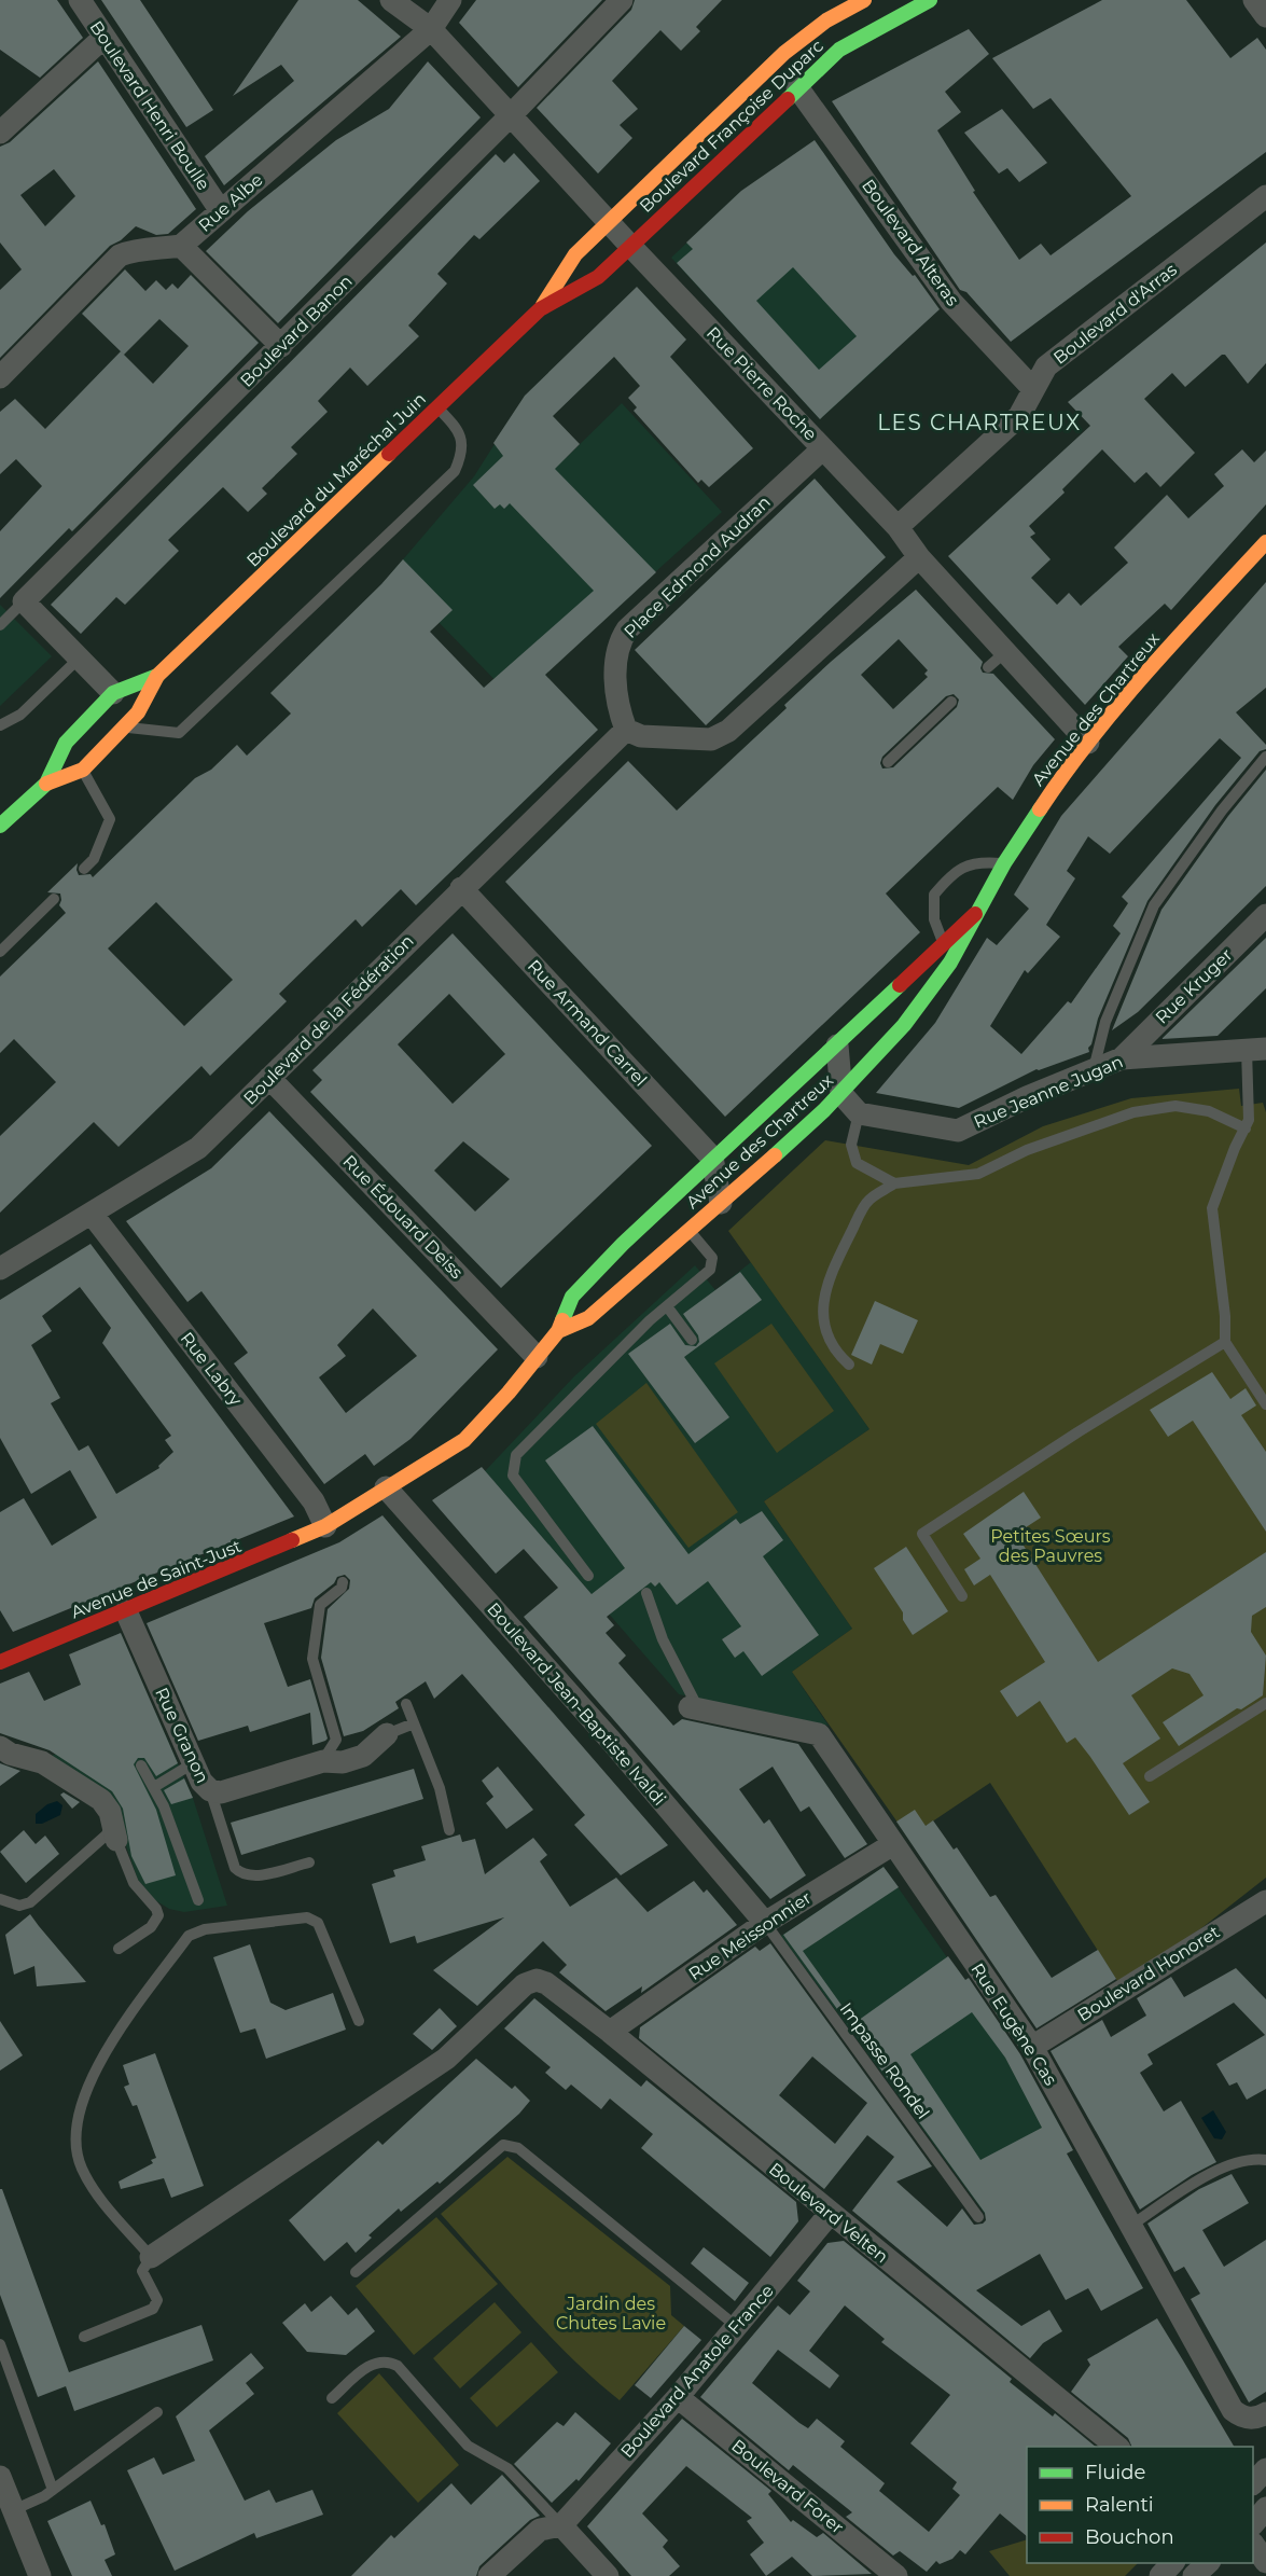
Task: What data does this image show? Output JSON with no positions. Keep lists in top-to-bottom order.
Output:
{
  "streets": {
    "street": [
      "Boulevard Henri Boulle",
      "Boulevard Françoise Duparc",
      "Rue Albe",
      "Boulevard Alteras",
      "Boulevard d'Arras",
      "Boulevard Banon",
      "Rue Pierre Roche",
      "Boulevard du Maréchal Juin",
      "Place Edmond Audran",
      "Avenue des Chartreux",
      "Rue Kruger",
      "Boulevard de la Fédération",
      "Rue Armand Carrel",
      "Rue Jeanne Jugan",
      "Rue Édouard Deiss",
      "Rue Labry",
      "Avenue de Saint-Just",
      "Boulevard Jean-Baptiste Ivaldi",
      "Rue Granon",
      "Rue Meissonnier",
      "Boulevard Honoret",
      "Rue Eugène Cas",
      "Boulevard Velten",
      "Boulevard Anatole France",
      "Boulevard Forer"
    ],
    "lane": ["Impasse Rondel"]
  },
  "crossings": [
    ["Boulevard Henri Boulle", "Rue Albe"],
    ["Boulevard Françoise Duparc", "Boulevard Alteras"],
    ["Boulevard Françoise Duparc", "Rue Pierre Roche"],
    ["Boulevard Françoise Duparc", "Boulevard du Maréchal Juin"],
    ["Rue Albe", "Rue Pierre Roche"],
    ["Boulevard Alteras", "Boulevard d'Arras"],
    ["Boulevard d'Arras", "Rue Pierre Roche"],
    ["Boulevard Banon", "Rue Pierre Roche"],
    ["Rue Pierre Roche", "Boulevard du Maréchal Juin"],
    ["Rue Pierre Roche", "Place Edmond Audran"],
    ["Rue Pierre Roche", "Avenue des Chartreux"],
    ["Place Edmond Audran", "Boulevard de la Fédération"],
    ["Avenue des Chartreux", "Rue Armand Carrel"],
    ["Avenue des Chartreux", "Rue Édouard Deiss"],
    ["Avenue des Chartreux", "Rue Labry"],
    ["Avenue des Chartreux", "Avenue de Saint-Just"],
    ["Avenue des Chartreux", "Boulevard Jean-Baptiste Ivaldi"],
    ["Rue Kruger", "Rue Jeanne Jugan"],
    ["Boulevard de la Fédération", "Rue Armand Carrel"],
    ["Boulevard de la Fédération", "Rue Édouard Deiss"],
    ["Boulevard de la Fédération", "Rue Labry"],
    ["Rue Labry", "Avenue de Saint-Just"],
    ["Avenue de Saint-Just", "Rue Granon"],
    ["Boulevard Jean-Baptiste Ivaldi", "Rue Meissonnier"],
    ["Boulevard Jean-Baptiste Ivaldi", "Impasse Rondel"],
    ["Rue Meissonnier", "Rue Eugène Cas"],
    ["Rue Meissonnier", "Impasse Rondel"],
    ["Rue Meissonnier", "Boulevard Velten"],
    ["Boulevard Honoret", "Rue Eugène Cas"],
    ["Boulevard Velten", "Boulevard Anatole France"],
    ["Boulevard Anatole France", "Boulevard Forer"]
  ],
  "districts": ["LES CHARTREUX"],
  "parks": ["Petites Sœurs des Pauvres", "Jardin des Chutes Lavie"],
  "legend": ["Fluide", "Ralenti", "Bouchon"]
}
